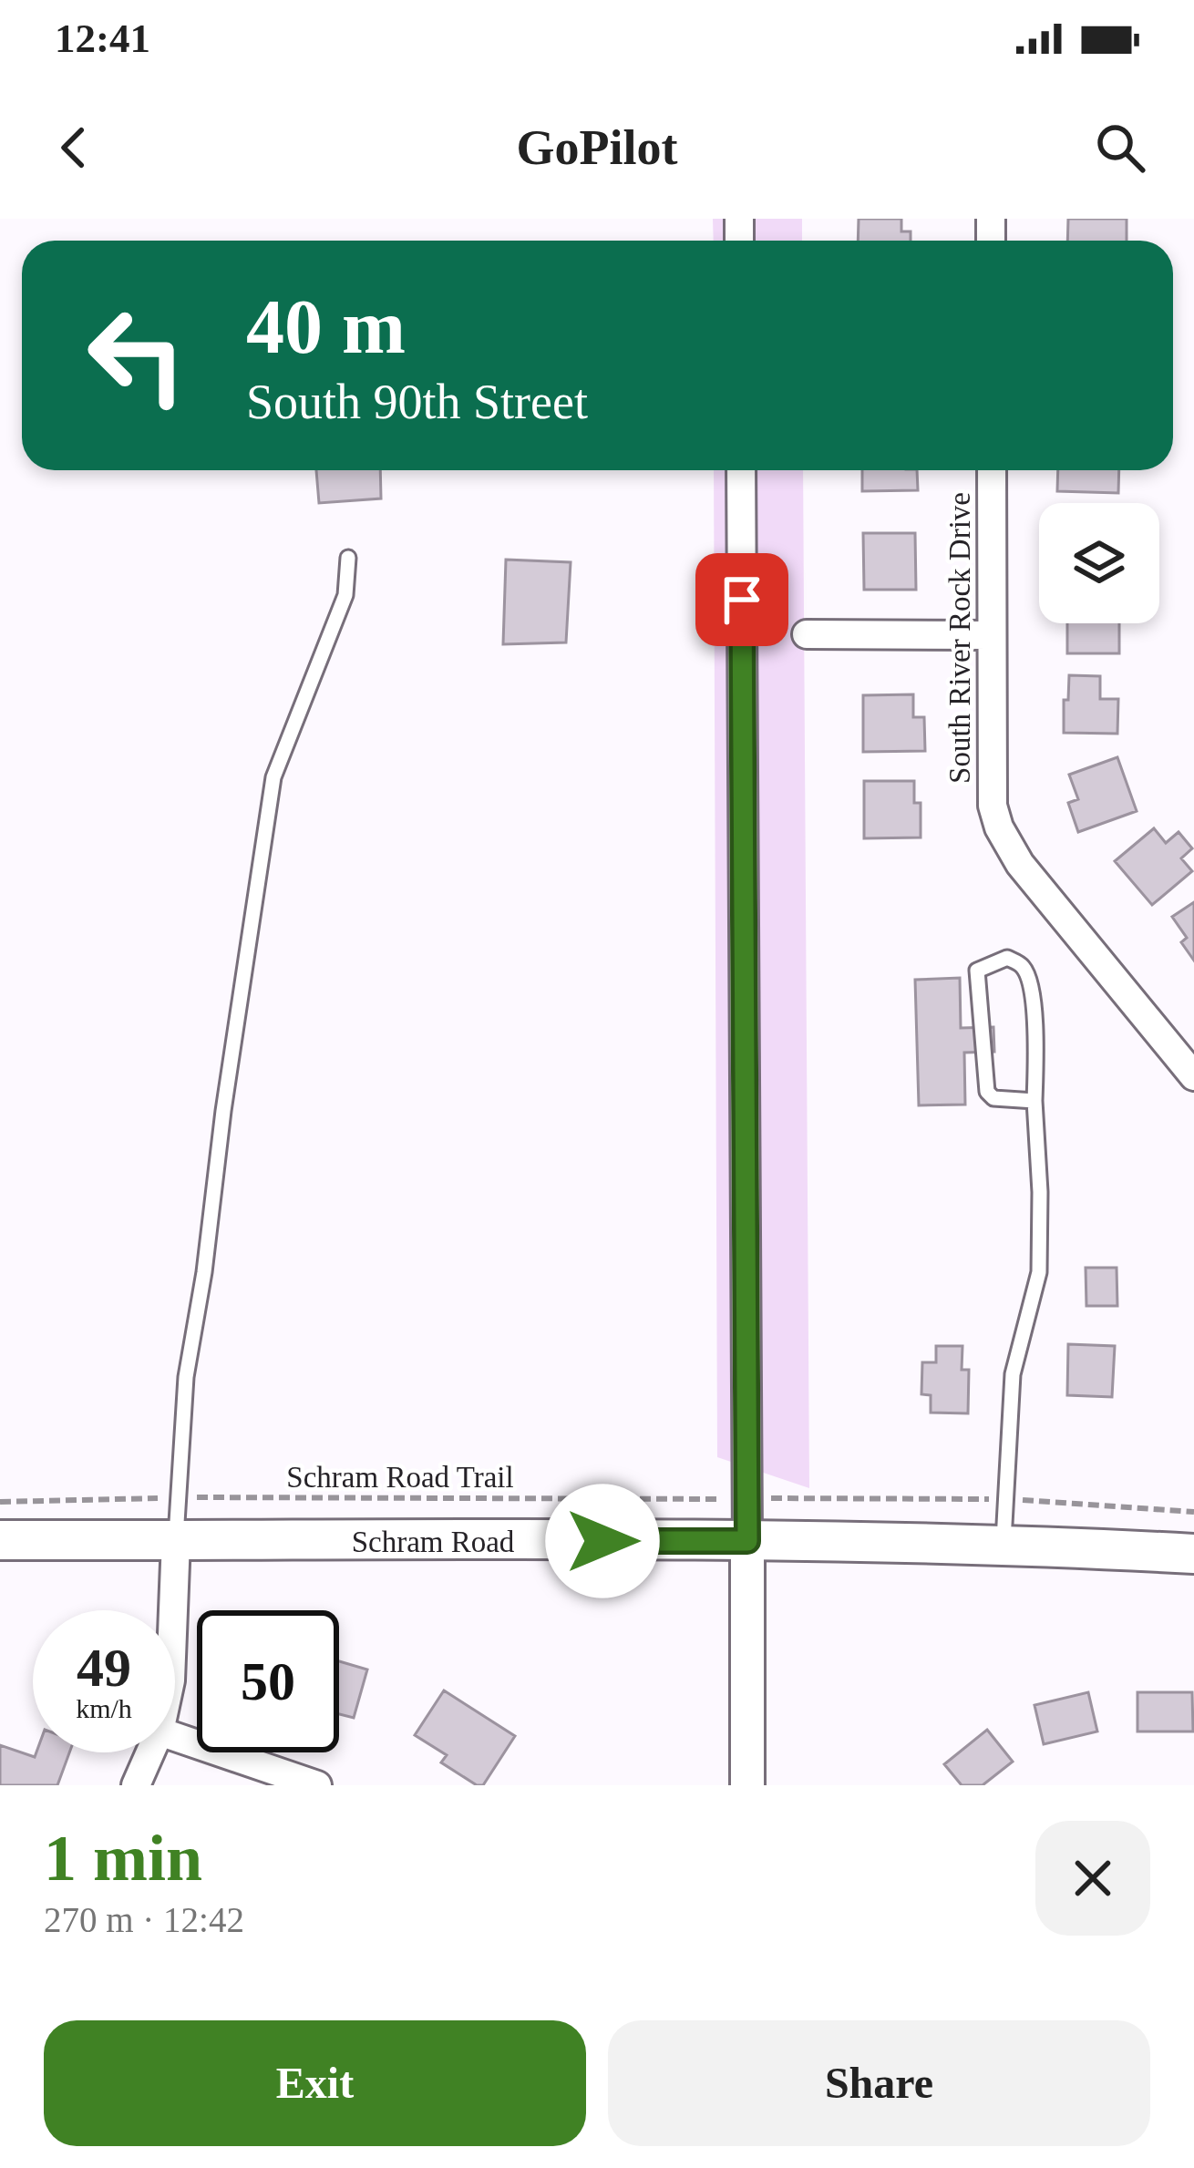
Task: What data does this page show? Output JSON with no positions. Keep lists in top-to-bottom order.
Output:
{
  "streets": {
    "main road": ["Schram Road"],
    "street": ["South River Rock Drive"],
    "path": ["Schram Road Trail"]
  },
  "page": {
    "status": "12:41",
    "header": "GoPilot",
    "turn": ["40 m", "South 90th Street"],
    "speed": "49 km/h",
    "limit": "50",
    "heading": ["1 min", "270 m · 12:42"],
    "buttons": ["Exit", "Share"]
  }
}
